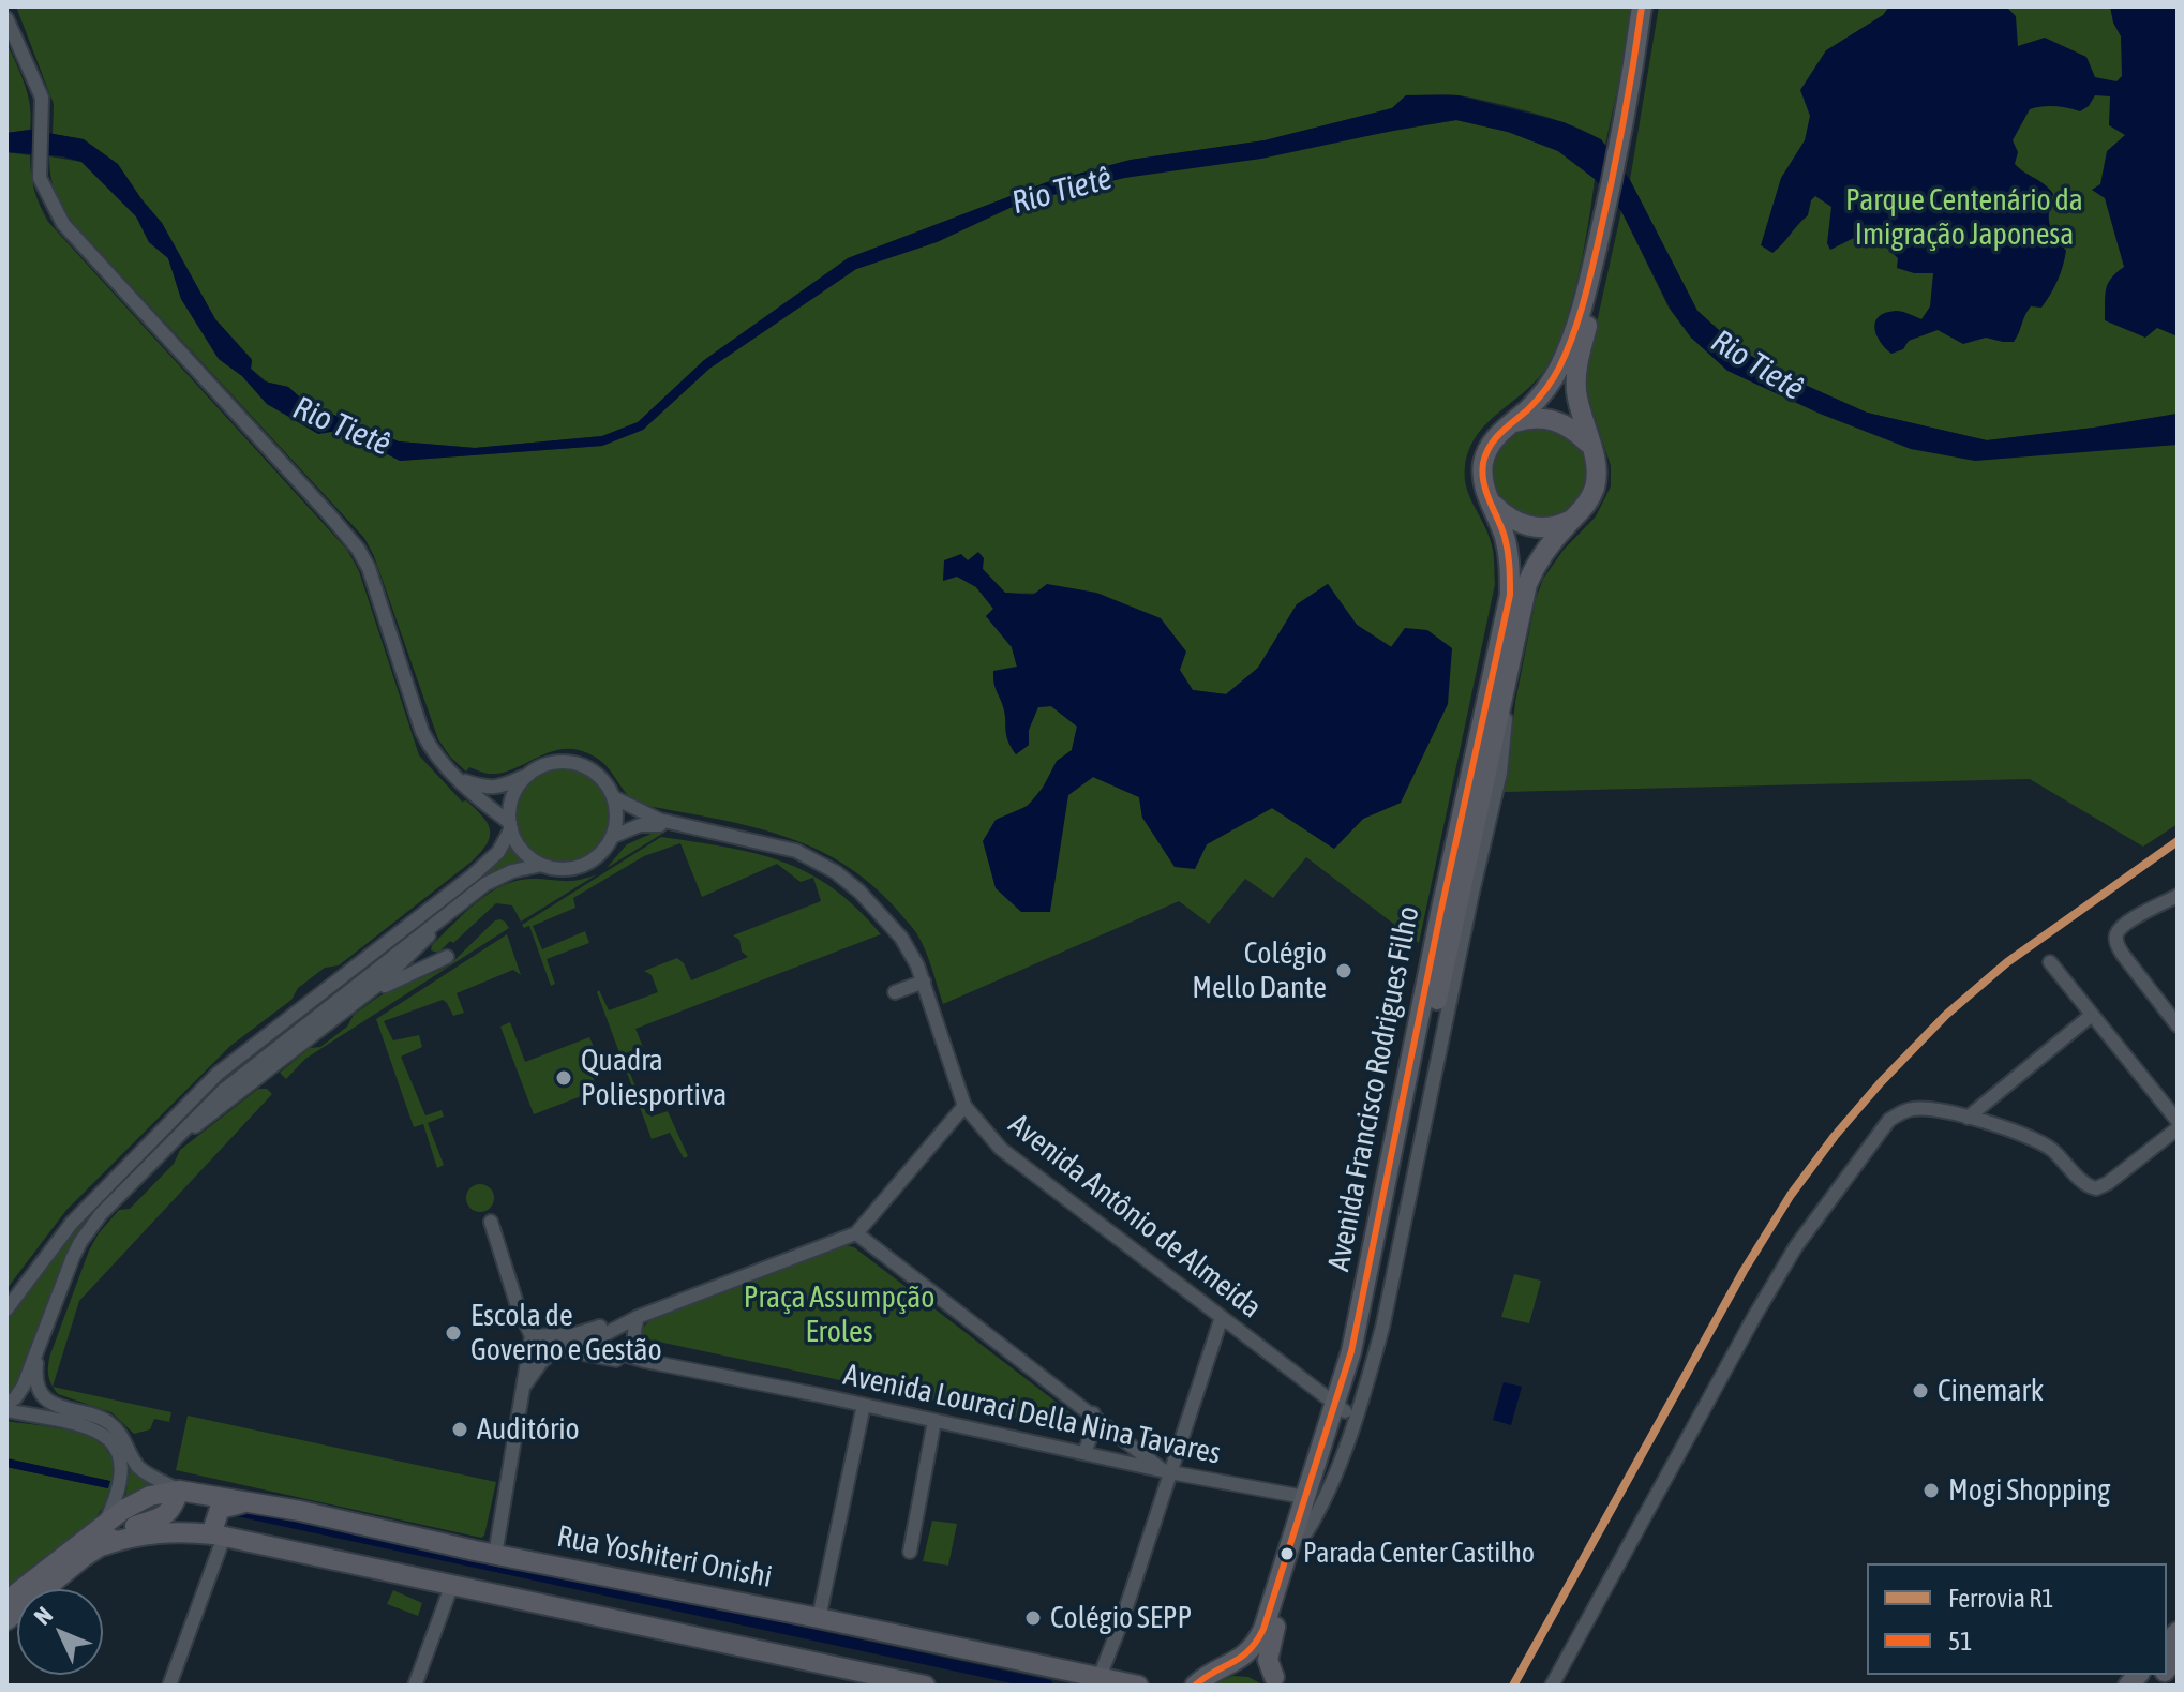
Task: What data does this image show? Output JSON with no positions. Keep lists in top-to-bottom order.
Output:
{
  "streets": {
    "main road": ["Avenida Francisco Rodrigues Filho", "Rua Yoshiteri Onishi"],
    "street": ["Avenida Antônio de Almeida", "Avenida Louraci Della Nina Tavares"]
  },
  "crossings": [
    ["Avenida Francisco Rodrigues Filho", "Avenida Antônio de Almeida"],
    ["Avenida Francisco Rodrigues Filho", "Avenida Louraci Della Nina Tavares"]
  ],
  "water": ["Rio Tietê"],
  "parks": ["Parque Centenário da Imigração Japonesa", "Praça Assumpção Eroles"],
  "places": [
    "Colégio Mello Dante",
    "Quadra Poliesportiva",
    "Escola de Governo e Gestão",
    "Cinemark",
    "Auditório",
    "Mogi Shopping",
    "Parada Center Castilho",
    "Colégio SEPP"
  ],
  "lines": ["transit line 51", "rail line R1"],
  "legend": ["Ferrovia R1", "51"],
  "north": "top left"
}
